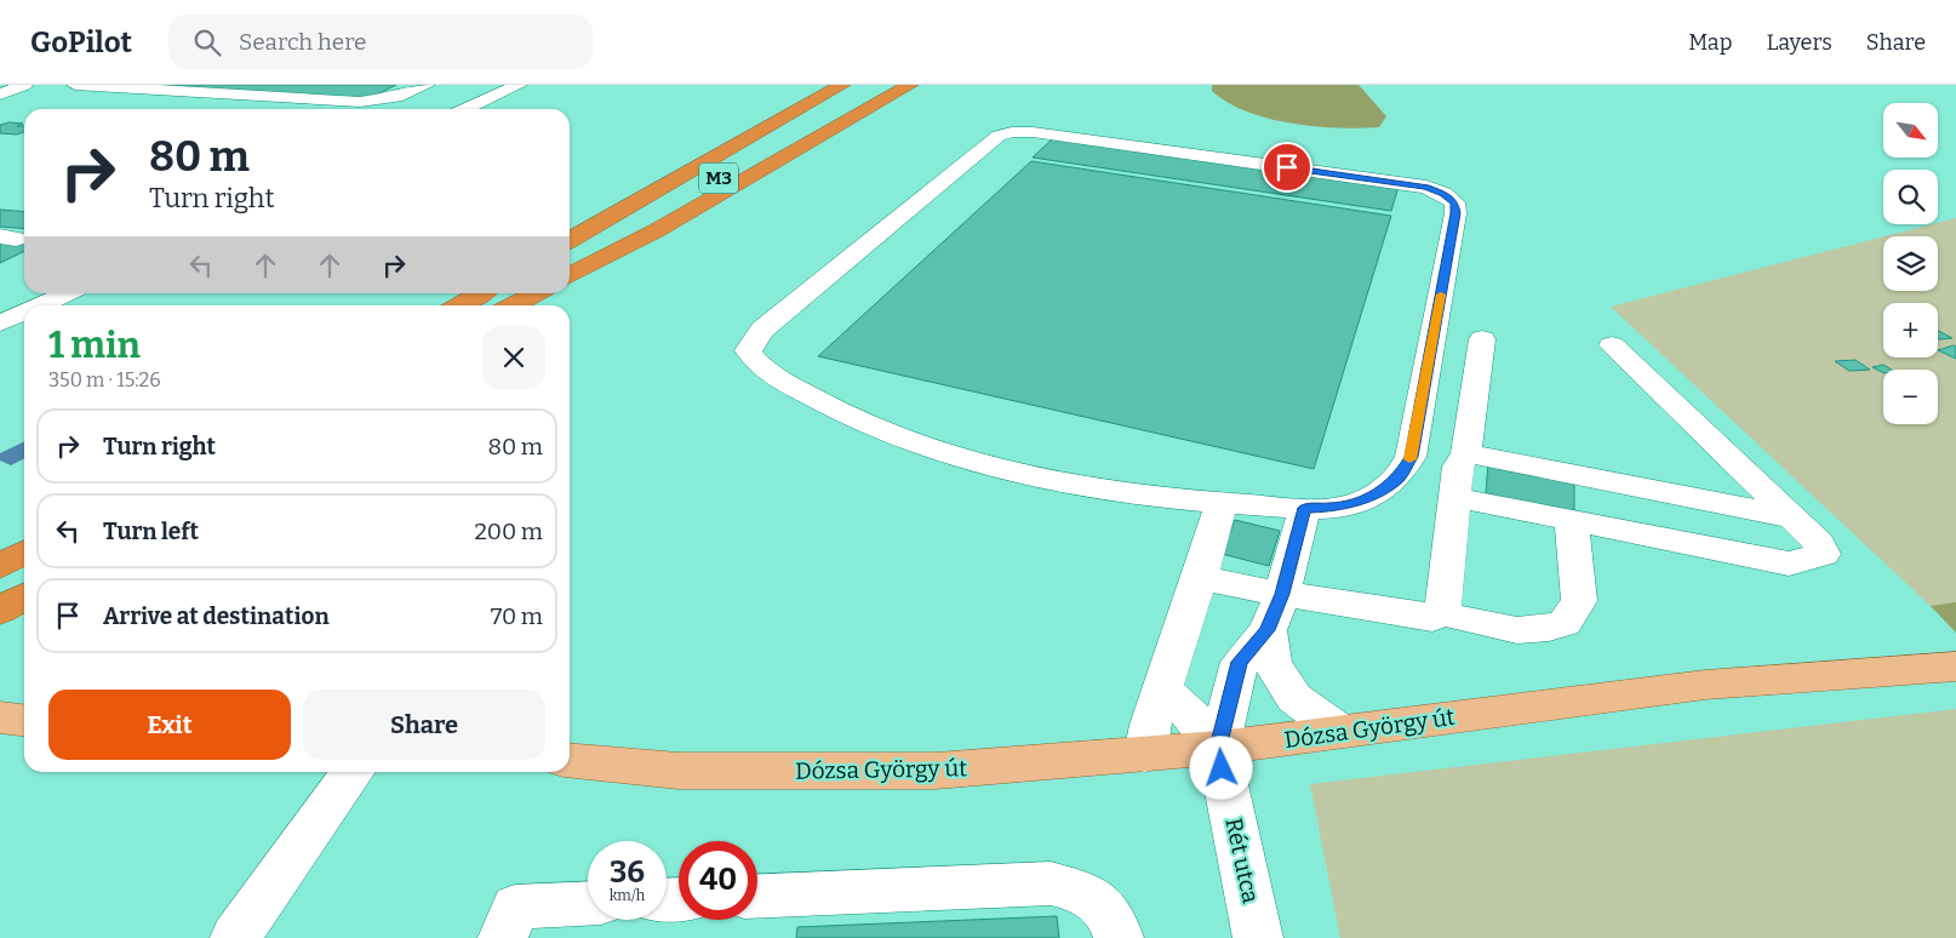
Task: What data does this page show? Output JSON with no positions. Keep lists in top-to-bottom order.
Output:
{
  "streets": {
    "highway": ["M3"],
    "main road": ["Dózsa György út"],
    "street": ["Rét utca"]
  },
  "crossings": [
    ["Dózsa György út", "Rét utca"]
  ],
  "north": "bottom right",
  "page": {
    "header": "GoPilot",
    "search": "Search here",
    "nav": ["Map", "Layers", "Share"],
    "map_buttons": ["+", "−"],
    "turn": ["80 m", "Turn right"],
    "heading": ["1 min", "350 m · 15:26"],
    "list": [
      {
        "name": "Turn right",
        "value": "80 m"
      },
      {
        "name": "Turn left",
        "value": "200 m"
      },
      {
        "name": "Arrive at destination",
        "value": "70 m"
      }
    ],
    "buttons": ["Exit", "Share"],
    "speed": "36 km/h",
    "limit": "40"
  }
}
